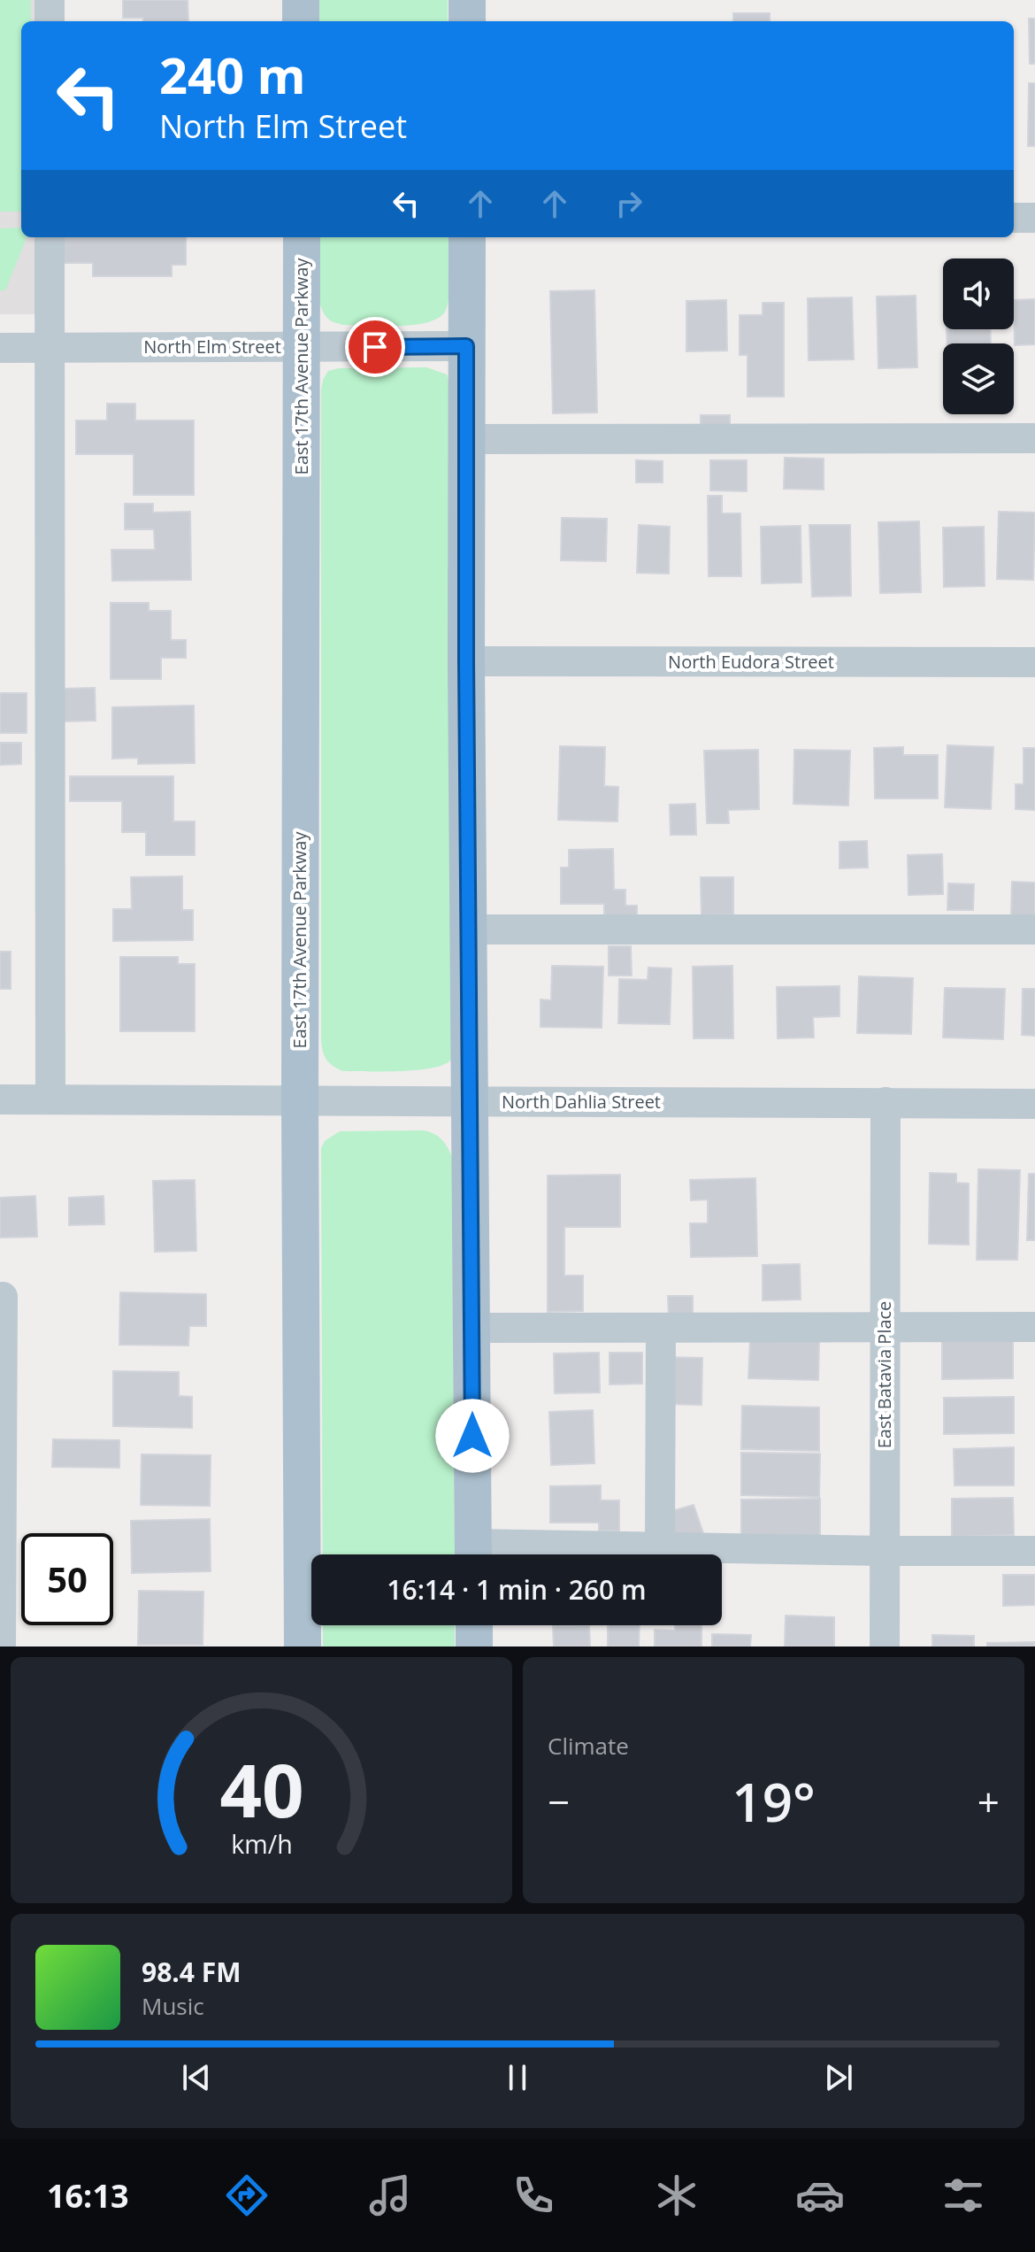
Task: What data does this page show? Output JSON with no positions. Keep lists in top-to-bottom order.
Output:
{
  "streets": {
    "main road": ["East 17th Avenue Parkway"],
    "street": [
      "North Elm Street",
      "North Eudora Street",
      "North Dahlia Street",
      "East Batavia Place"
    ]
  },
  "crossings": [
    ["North Elm Street", "East 17th Avenue Parkway"],
    ["East 17th Avenue Parkway", "North Dahlia Street"],
    ["North Dahlia Street", "East Batavia Place"]
  ],
  "page": {
    "turn": ["240 m", "North Elm Street"],
    "limit": "50",
    "trip": "16:14 · 1 min · 260 m",
    "tile": "Climate",
    "heat": ["−", "19°", "+"],
    "song": ["98.4 FM", "Music"],
    "tabs": "16:13",
    "gauge": ["40", "km/h"]
  }
}
